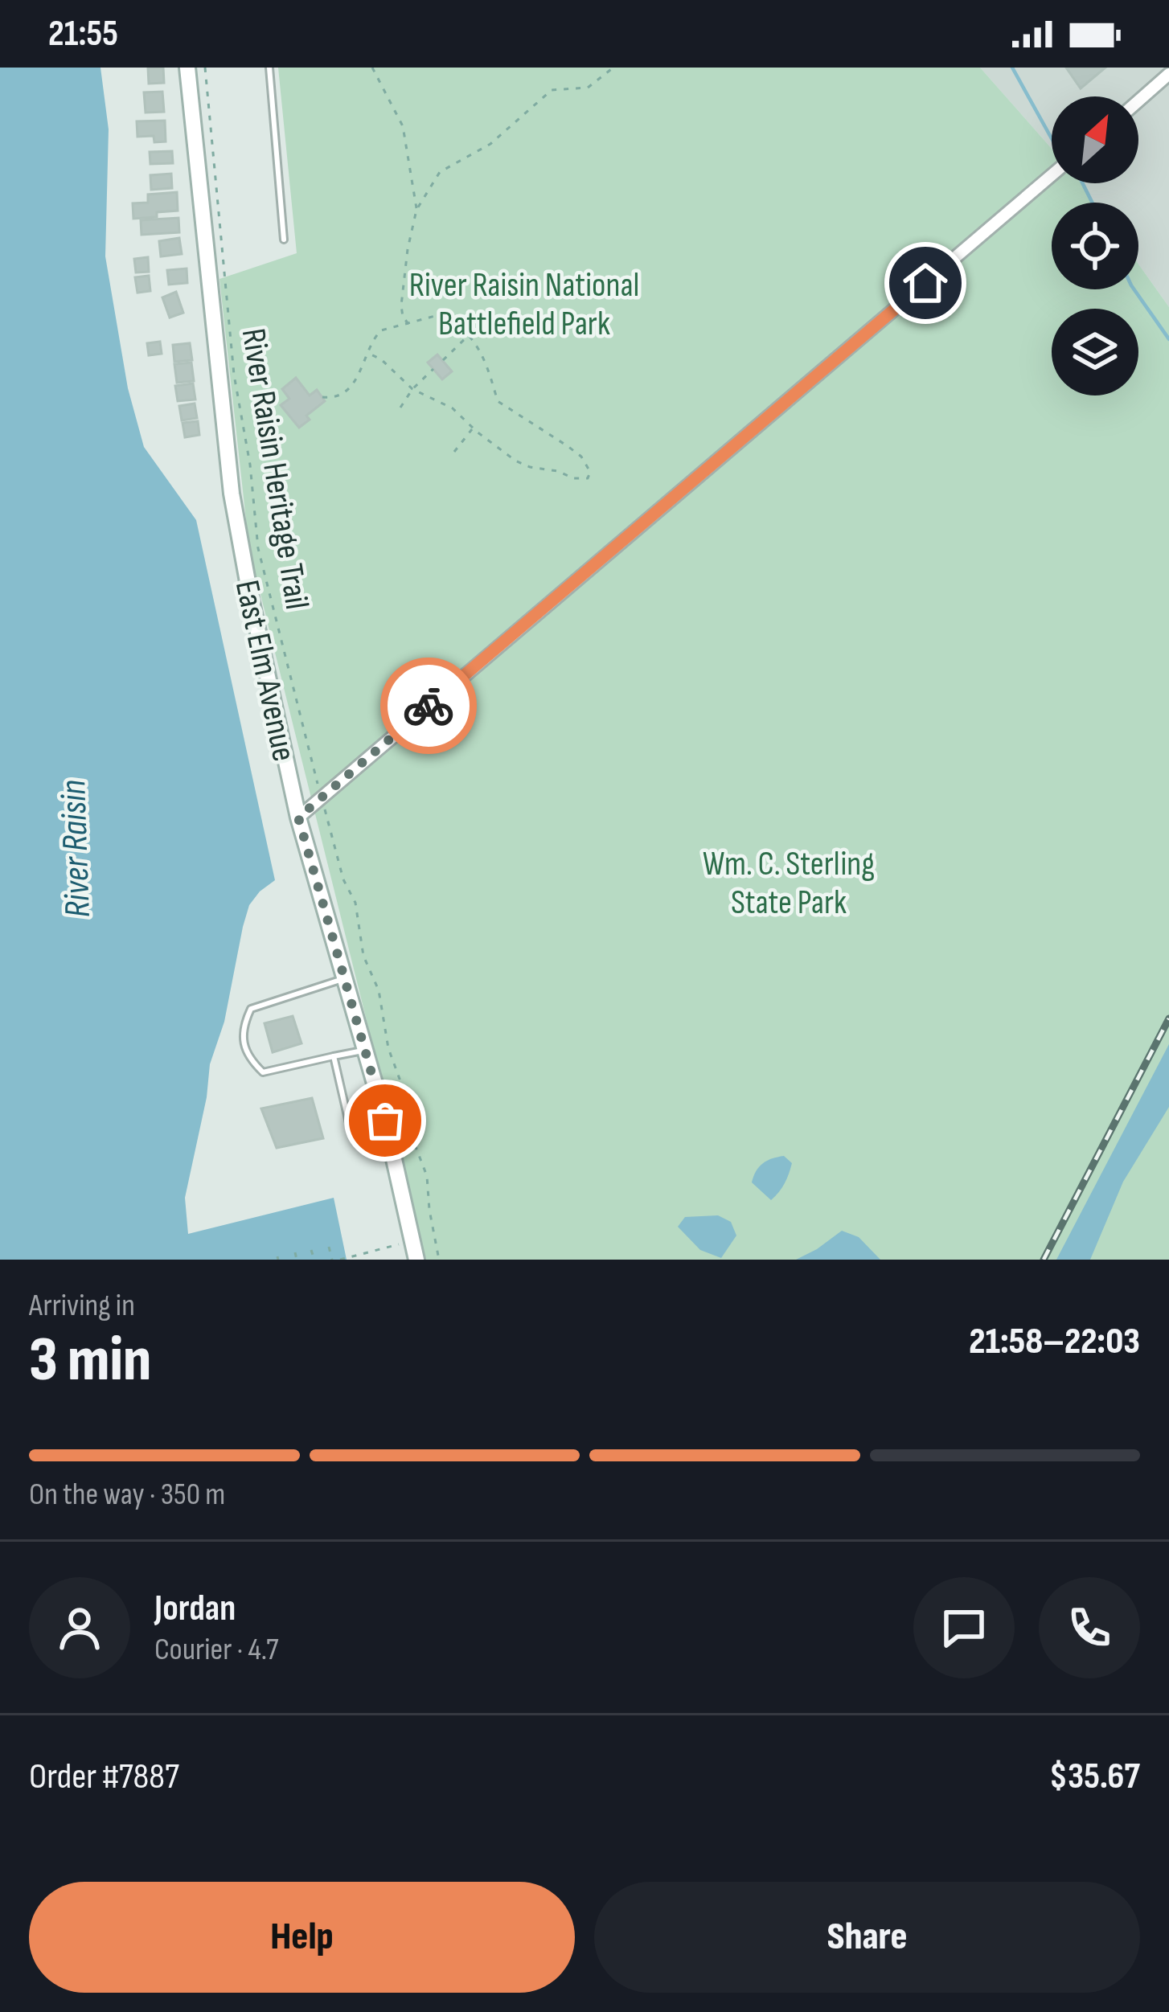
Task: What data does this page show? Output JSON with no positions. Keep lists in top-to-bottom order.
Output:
{
  "streets": {
    "main road": ["East Elm Avenue"],
    "path": ["River Raisin Heritage Trail"]
  },
  "water": ["River Raisin"],
  "parks": ["River Raisin National Battlefield Park", "Wm. C. Sterling State Park"],
  "north": "top right",
  "page": {
    "status": "21:55",
    "heading": ["3 min", "Arriving in", "21:58–22:03"],
    "panel": [
      "Jordan",
      "Courier · 4.7",
      "Order #7887",
      "$35.67"
    ],
    "bar": "On the way · 350 m",
    "buttons": ["Help", "Share"]
  }
}
